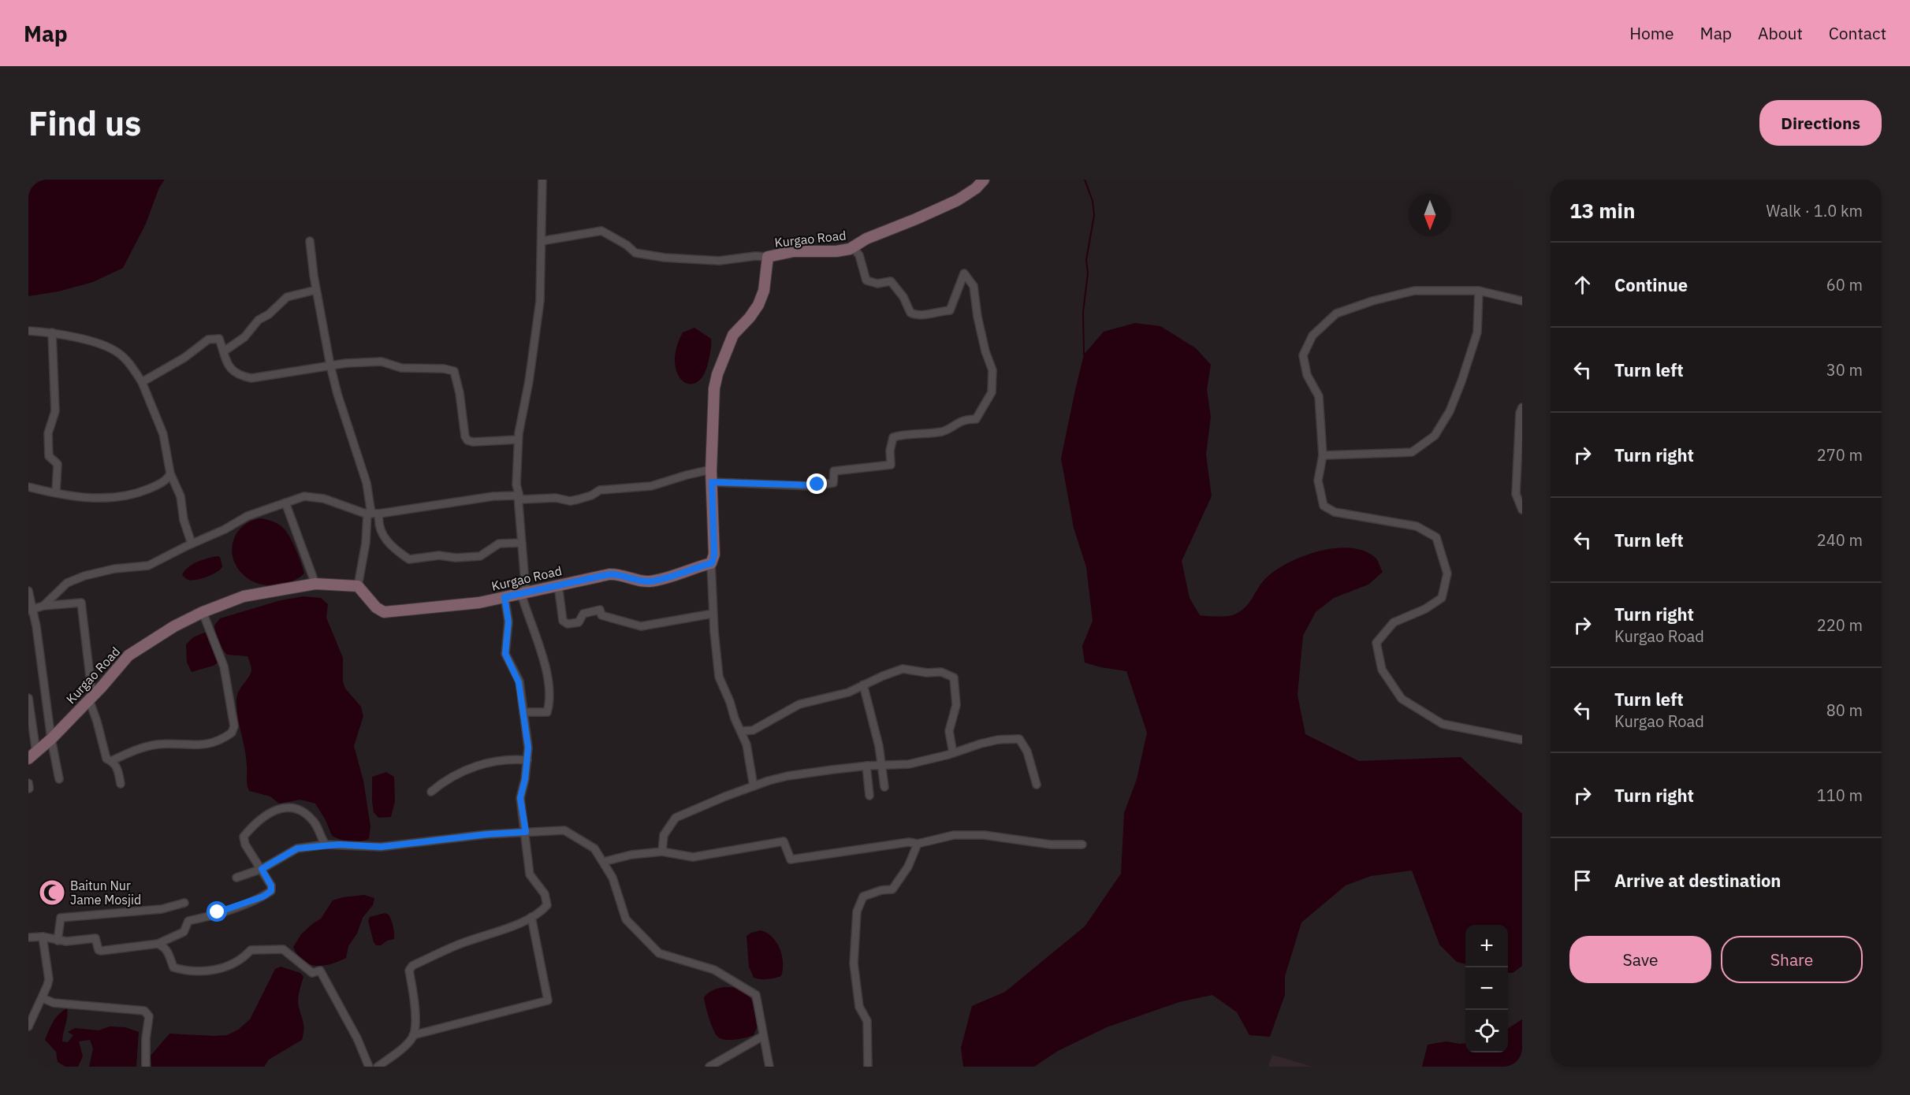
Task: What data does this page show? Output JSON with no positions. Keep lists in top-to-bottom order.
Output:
{
  "streets": {
    "street": ["Kurgao Road"]
  },
  "places": {
    "mosque": ["Baitun Nur Jame Mosjid"]
  },
  "north": "bottom",
  "page": {
    "header": "Map",
    "nav": [
      "Home",
      "Map",
      "About",
      "Contact"
    ],
    "buttons": [
      "Directions",
      ["Save", "Share"]
    ],
    "title": "Find us",
    "heading": ["13 min", "Walk · 1.0 km"],
    "list": [
      ["Continue", "60 m"],
      ["Turn left", "30 m"],
      ["Turn right", "270 m"],
      ["Turn left", "240 m"],
      ["Turn right", "Kurgao Road", "220 m"],
      ["Turn left", "Kurgao Road", "80 m"],
      ["Turn right", "110 m"],
      "Arrive at destination"
    ],
    "map_buttons": ["+", "−"]
  }
}
